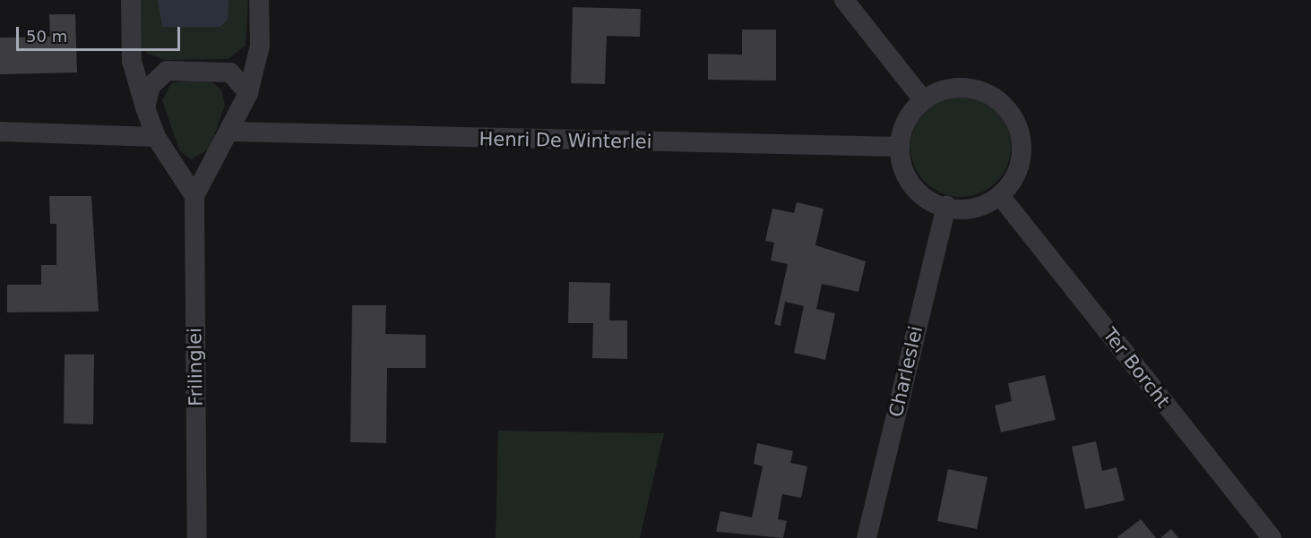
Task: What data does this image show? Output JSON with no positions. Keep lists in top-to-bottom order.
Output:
{
  "streets": {
    "street": [
      "Henri De Winterlei",
      "Frilinglei",
      "Ter Borcht",
      "Charleslei"
    ]
  },
  "crossings": [
    ["Henri De Winterlei", "Ter Borcht"],
    ["Henri De Winterlei", "Charleslei"],
    ["Ter Borcht", "Charleslei"]
  ],
  "scale_bar": "50 m"
}
